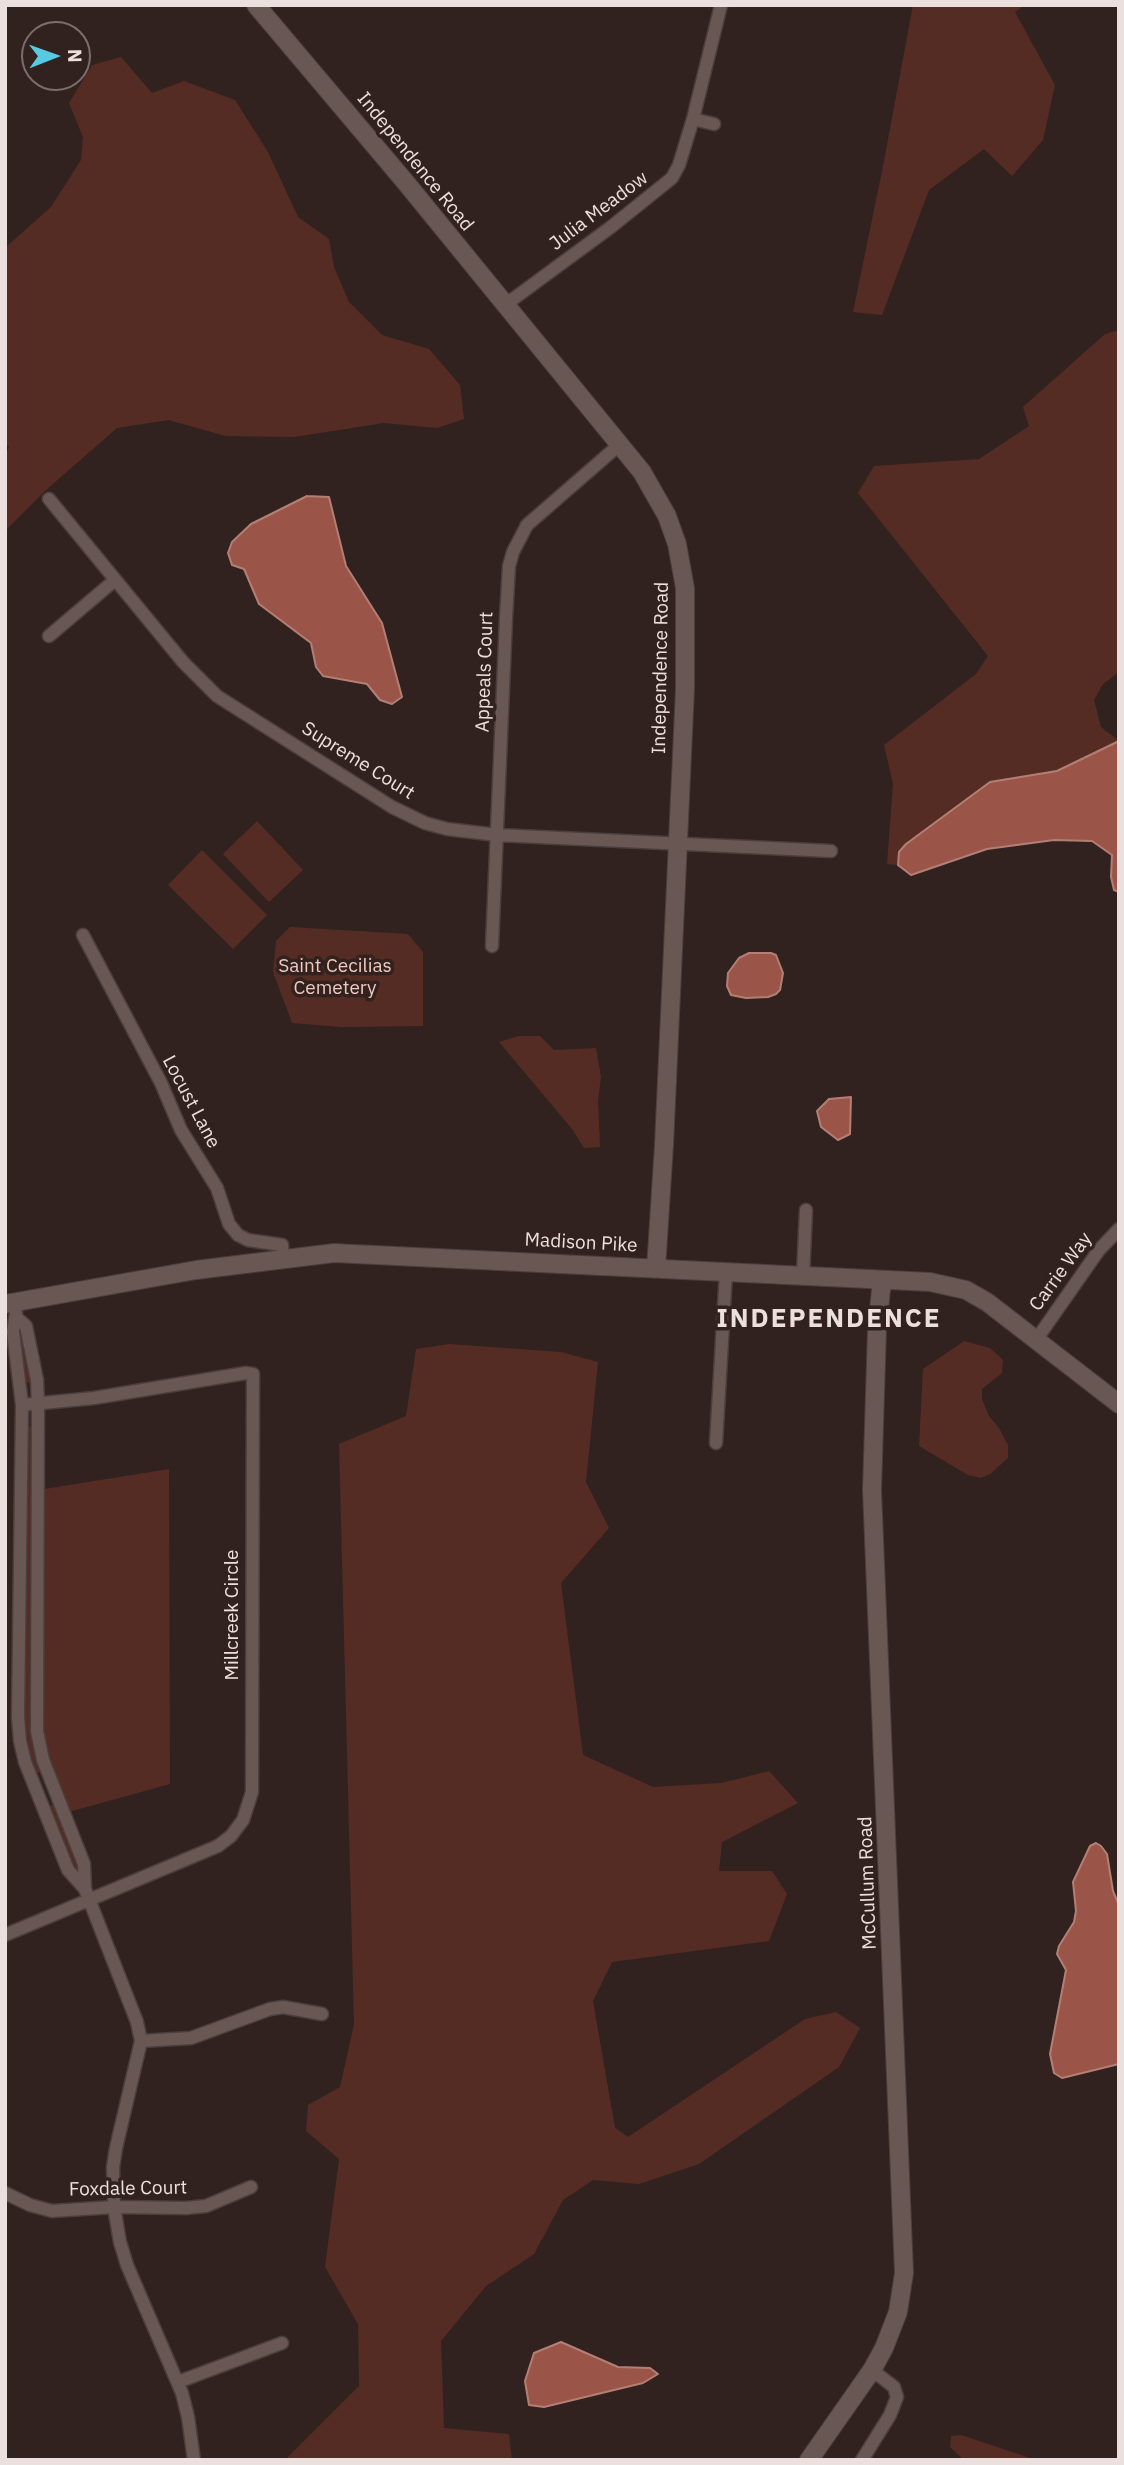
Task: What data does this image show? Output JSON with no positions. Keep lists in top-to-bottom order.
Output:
{
  "streets": {
    "street": [
      "Independence Road",
      "Julia Meadow",
      "Appeals Court",
      "Supreme Court",
      "Locust Lane",
      "Madison Pike",
      "Carrie Way",
      "Millcreek Circle",
      "McCullum Road",
      "Foxdale Court"
    ]
  },
  "crossings": [
    ["Independence Road", "Julia Meadow"],
    ["Independence Road", "Appeals Court"],
    ["Independence Road", "Supreme Court"],
    ["Independence Road", "Madison Pike"],
    ["Appeals Court", "Supreme Court"],
    ["Locust Lane", "Madison Pike"],
    ["Madison Pike", "Carrie Way"],
    ["Madison Pike", "McCullum Road"]
  ],
  "districts": ["INDEPENDENCE"],
  "parks": ["Saint Cecilias Cemetery"],
  "north": "right"
}
